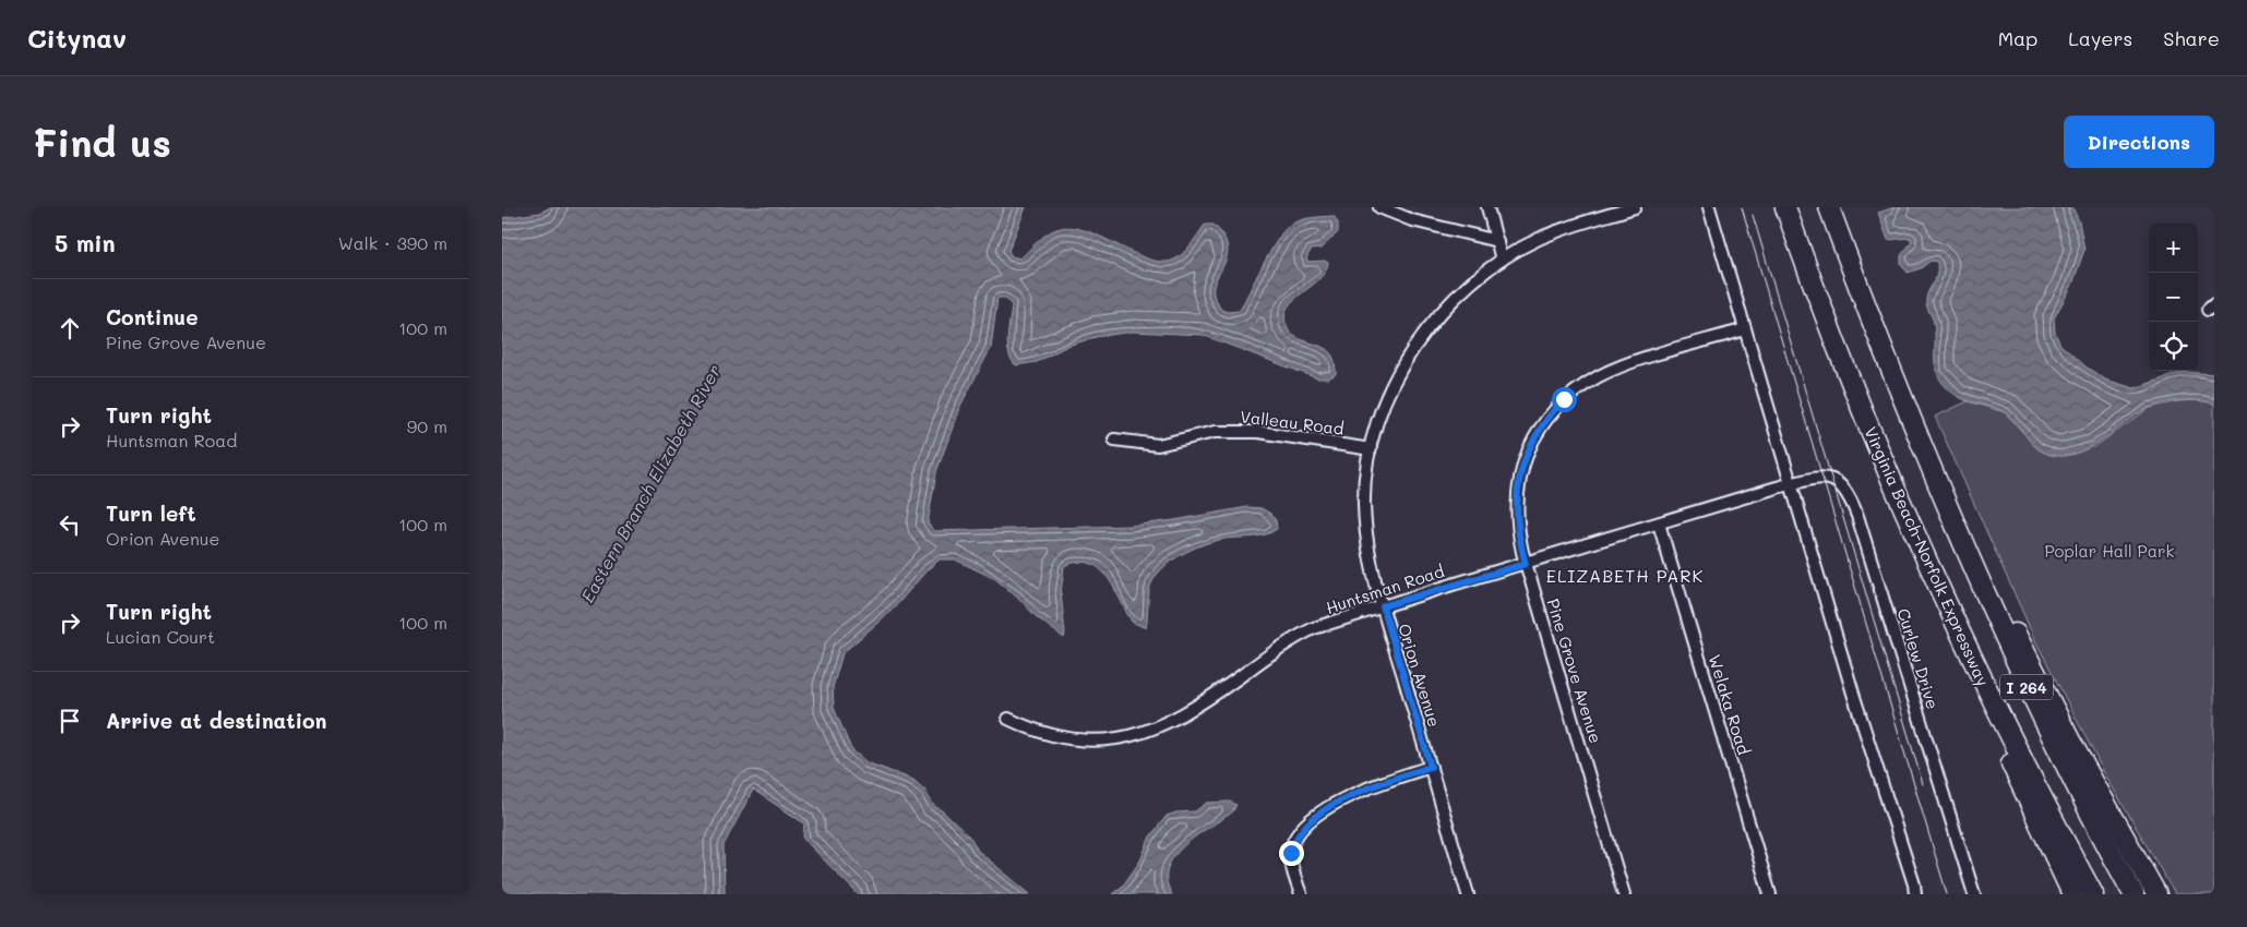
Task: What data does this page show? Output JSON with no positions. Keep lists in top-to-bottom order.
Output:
{
  "streets": {
    "highway": ["Virginia Beach-Norfolk Expressway", "I 264"],
    "street": [
      "Valleau Road",
      "Huntsman Road",
      "Curlew Drive",
      "Pine Grove Avenue",
      "Orion Avenue",
      "Welaka Road"
    ]
  },
  "crossings": [
    ["Valleau Road", "Orion Avenue"],
    ["Huntsman Road", "Curlew Drive"],
    ["Huntsman Road", "Pine Grove Avenue"],
    ["Huntsman Road", "Orion Avenue"],
    ["Huntsman Road", "Welaka Road"]
  ],
  "districts": ["ELIZABETH PARK"],
  "water": ["Eastern Branch Elizabeth River"],
  "parks": ["Poplar Hall Park"],
  "page": {
    "header": "Citynav",
    "nav": ["Map", "Layers", "Share"],
    "buttons": "Directions",
    "title": "Find us",
    "heading": ["5 min", "Walk · 390 m"],
    "map_buttons": ["+", "−"],
    "list": [
      ["Continue", "Pine Grove Avenue", "100 m"],
      ["Turn right", "Huntsman Road", "90 m"],
      ["Turn left", "Orion Avenue", "100 m"],
      ["Turn right", "Lucian Court", "100 m"],
      "Arrive at destination"
    ]
  }
}
